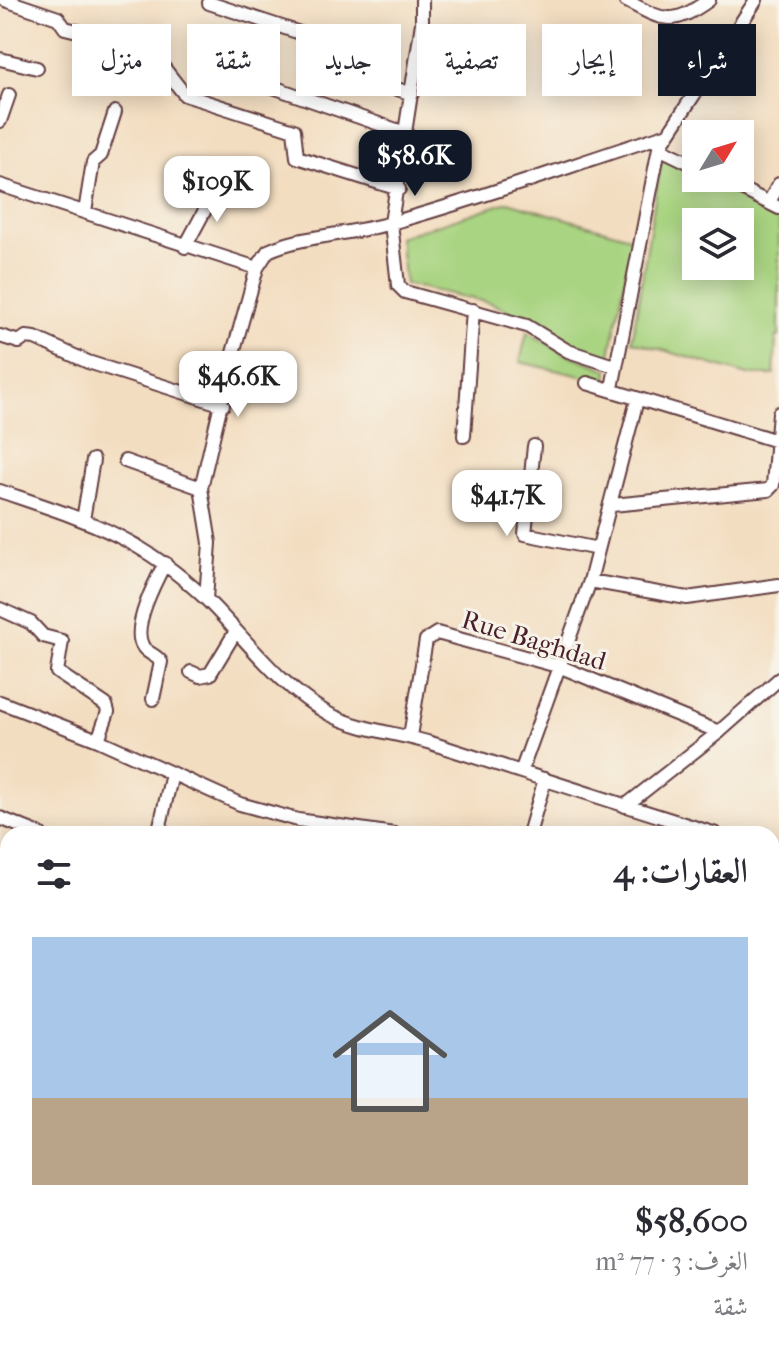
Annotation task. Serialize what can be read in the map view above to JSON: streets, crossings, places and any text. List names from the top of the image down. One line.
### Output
{"streets":{"street":["Rue Baghdad"]},"north":"top right","page":{"chip":["شراء","إيجار","تصفية","جديد","شقة","منزل"],"price":["$58.6K","$109K","$46.6K","$41.7K"],"heading":"العقارات: 4","list":[{"name":"$58,600","note":"الغرف: 3 · 77 m² · شقة"}]}}
